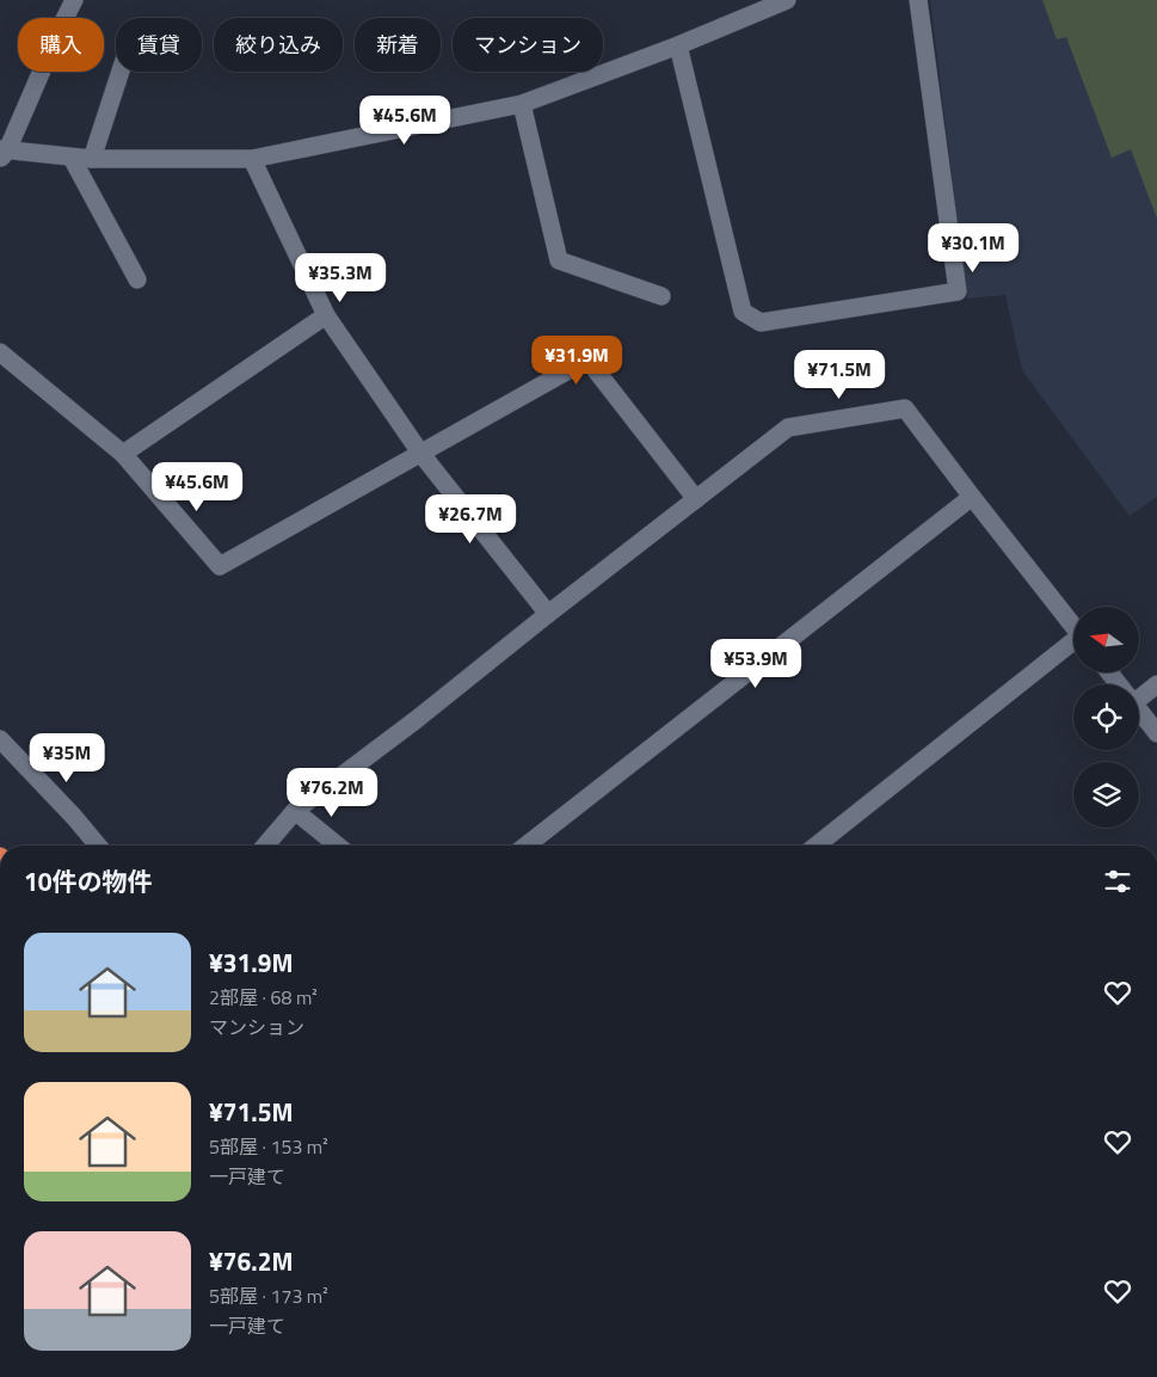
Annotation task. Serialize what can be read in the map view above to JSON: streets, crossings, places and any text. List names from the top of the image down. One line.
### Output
{"north":"left","page":{"chip":["購入","賃貸","絞り込み","新着","マンション"],"price":["¥45.6M","¥30.1M","¥35.3M","¥31.9M","¥71.5M","¥45.6M","¥26.7M","¥53.9M","¥35M","¥76.2M"],"heading":"10件の物件","list":[{"name":"¥31.9M","note":"2部屋 · 68 m² · マンション"},{"name":"¥71.5M","note":"5部屋 · 153 m² · 一戸建て"},{"name":"¥76.2M","note":"5部屋 · 173 m² · 一戸建て"}]}}
